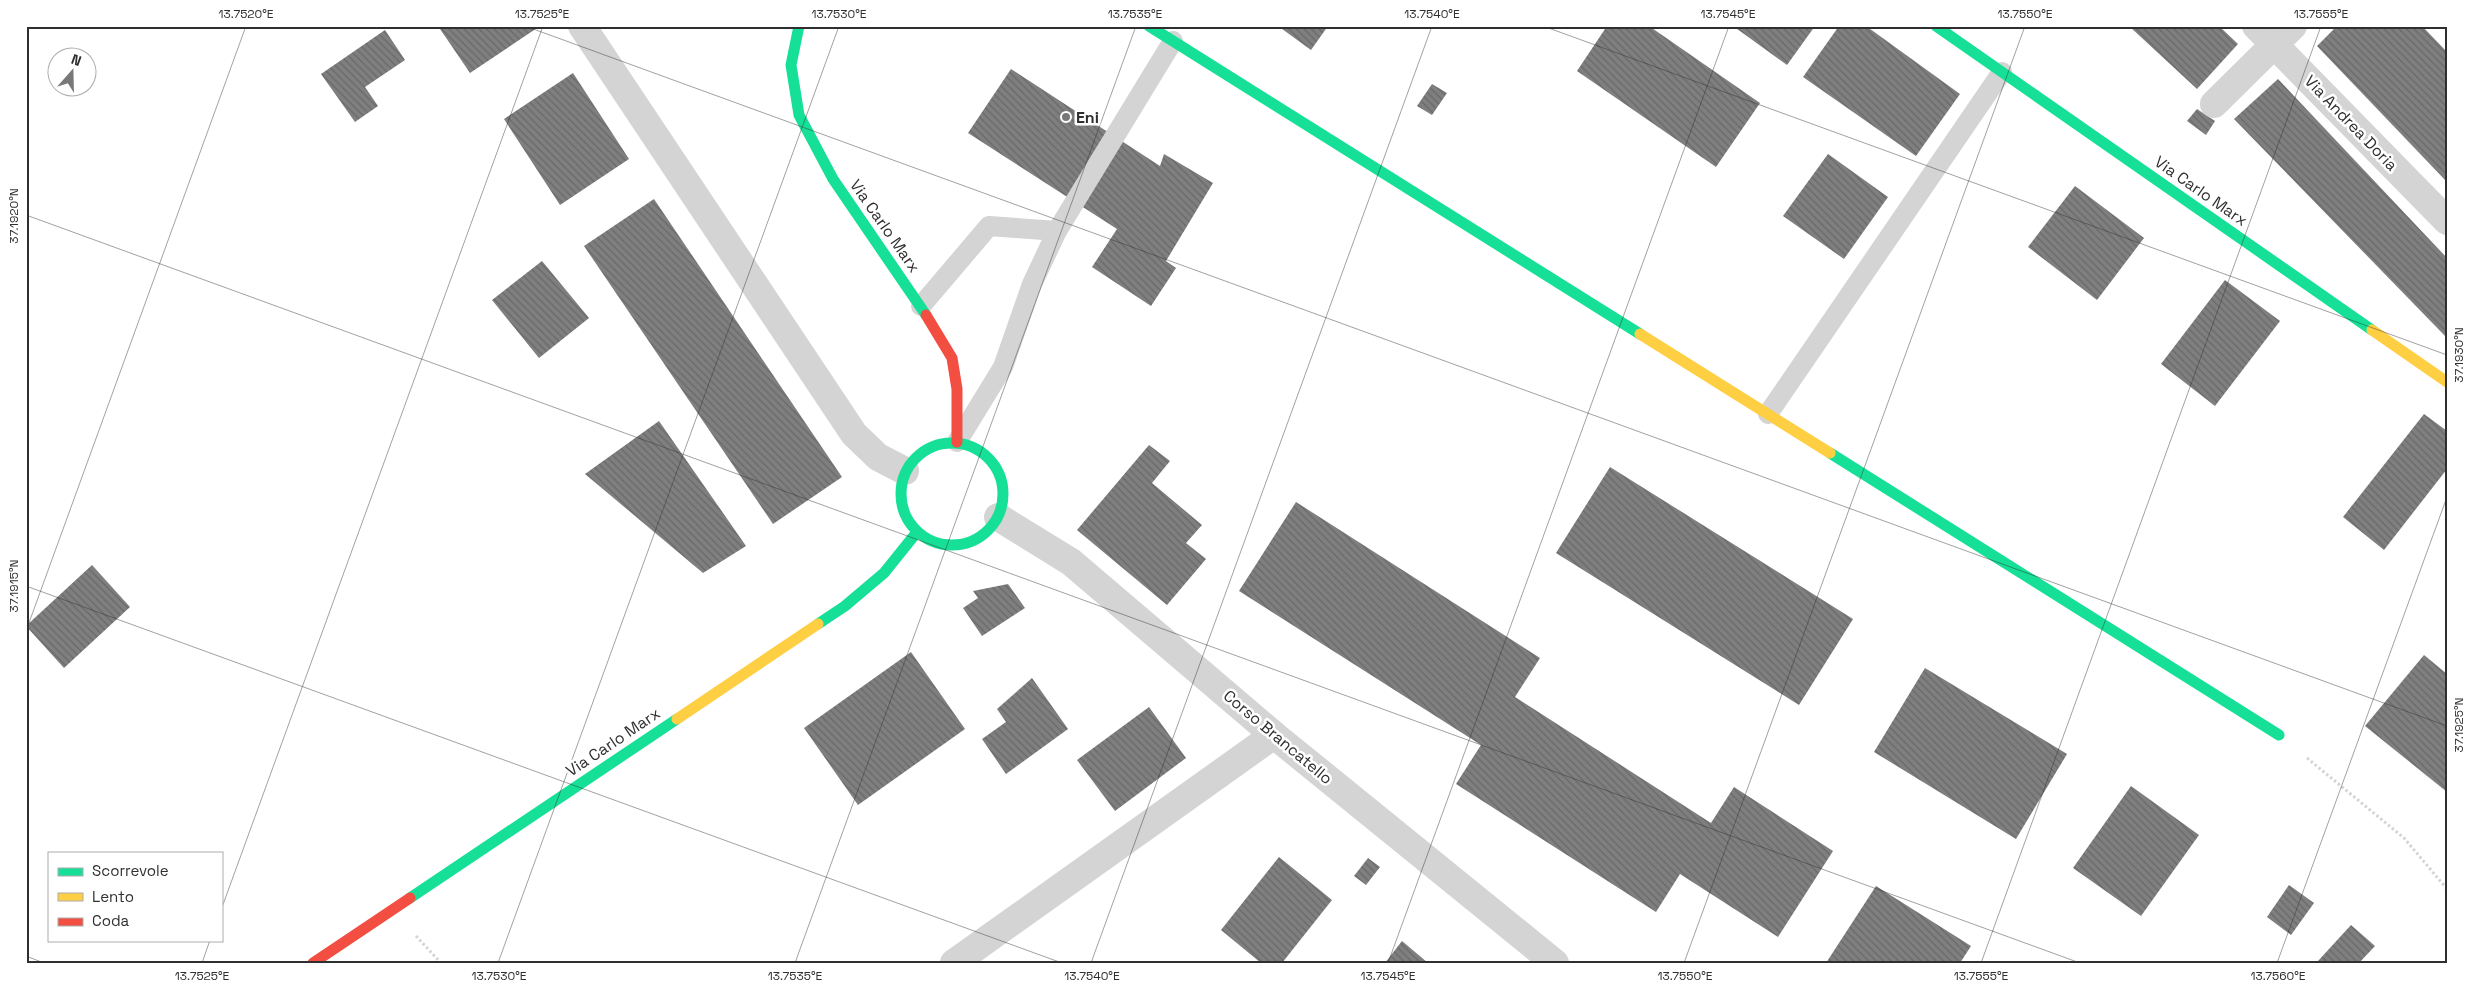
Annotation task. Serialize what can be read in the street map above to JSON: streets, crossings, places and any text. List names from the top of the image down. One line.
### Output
{"streets":{"main road":["Via Carlo Marx"],"street":["Via Andrea Doria","Corso Brancatello"]},"crossings":[["Via Carlo Marx","Corso Brancatello"]],"places":["Eni"],"legend":["Scorrevole","Lento","Coda"],"north":"top","coordinates":["13.7520°E","13.7525°E","13.7530°E","13.7535°E","13.7540°E","13.7545°E","13.7550°E","13.7555°E","37.1920°N","37.1930°N","37.1915°N","37.1925°N","13.7560°E"]}
